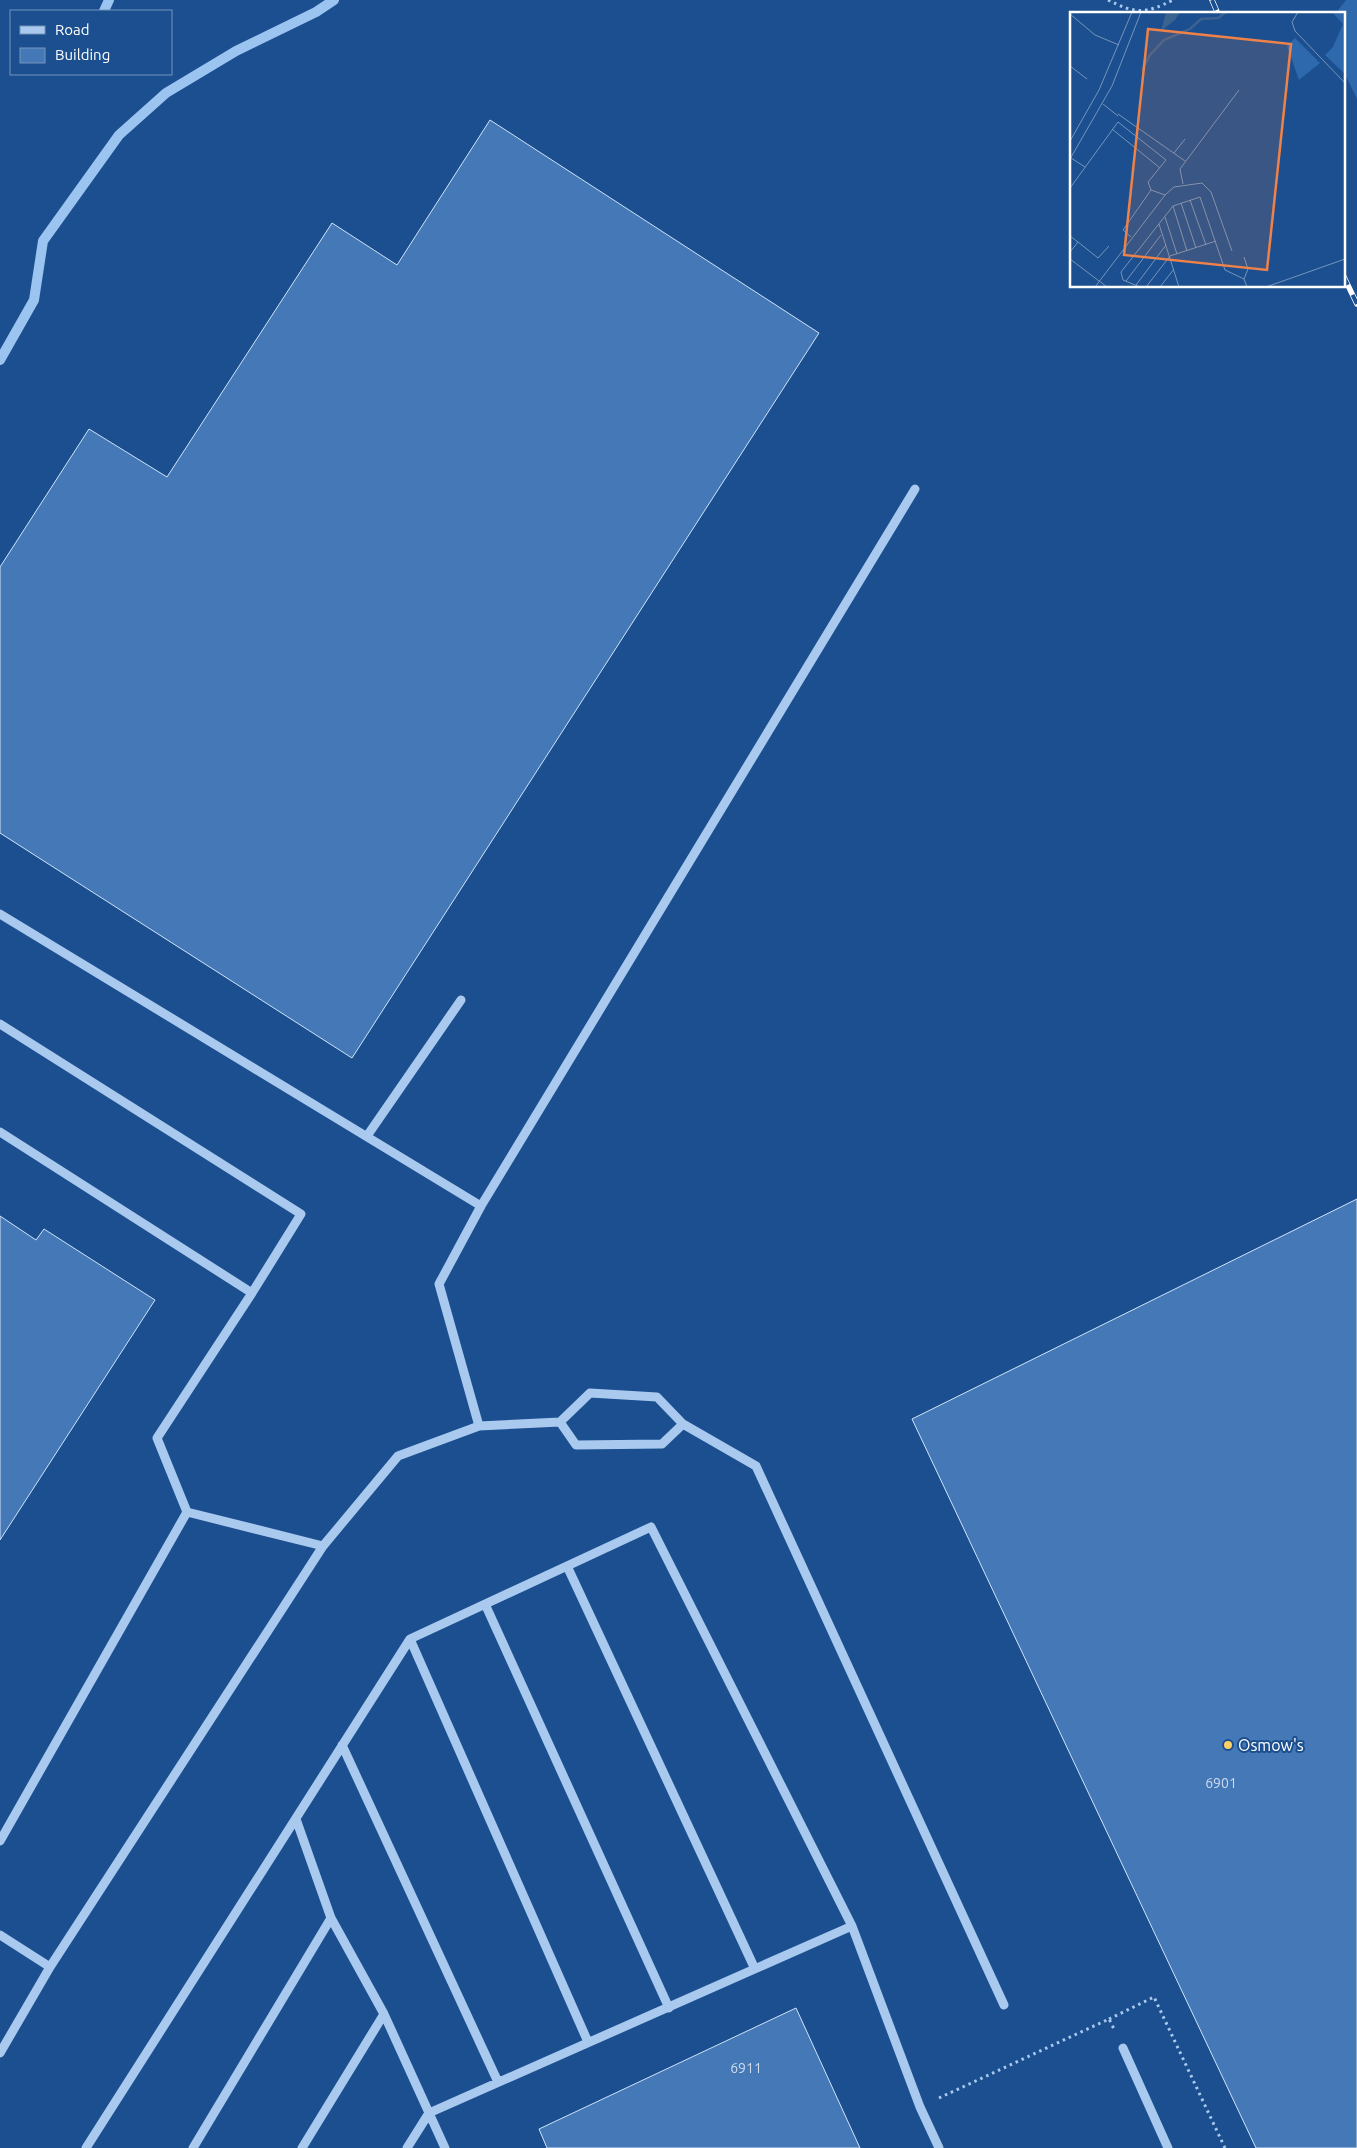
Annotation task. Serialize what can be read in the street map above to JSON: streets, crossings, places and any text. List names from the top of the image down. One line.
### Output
{"places":["Osmow's"],"house_numbers":["6901","6911"],"legend":["Road","Building"]}
